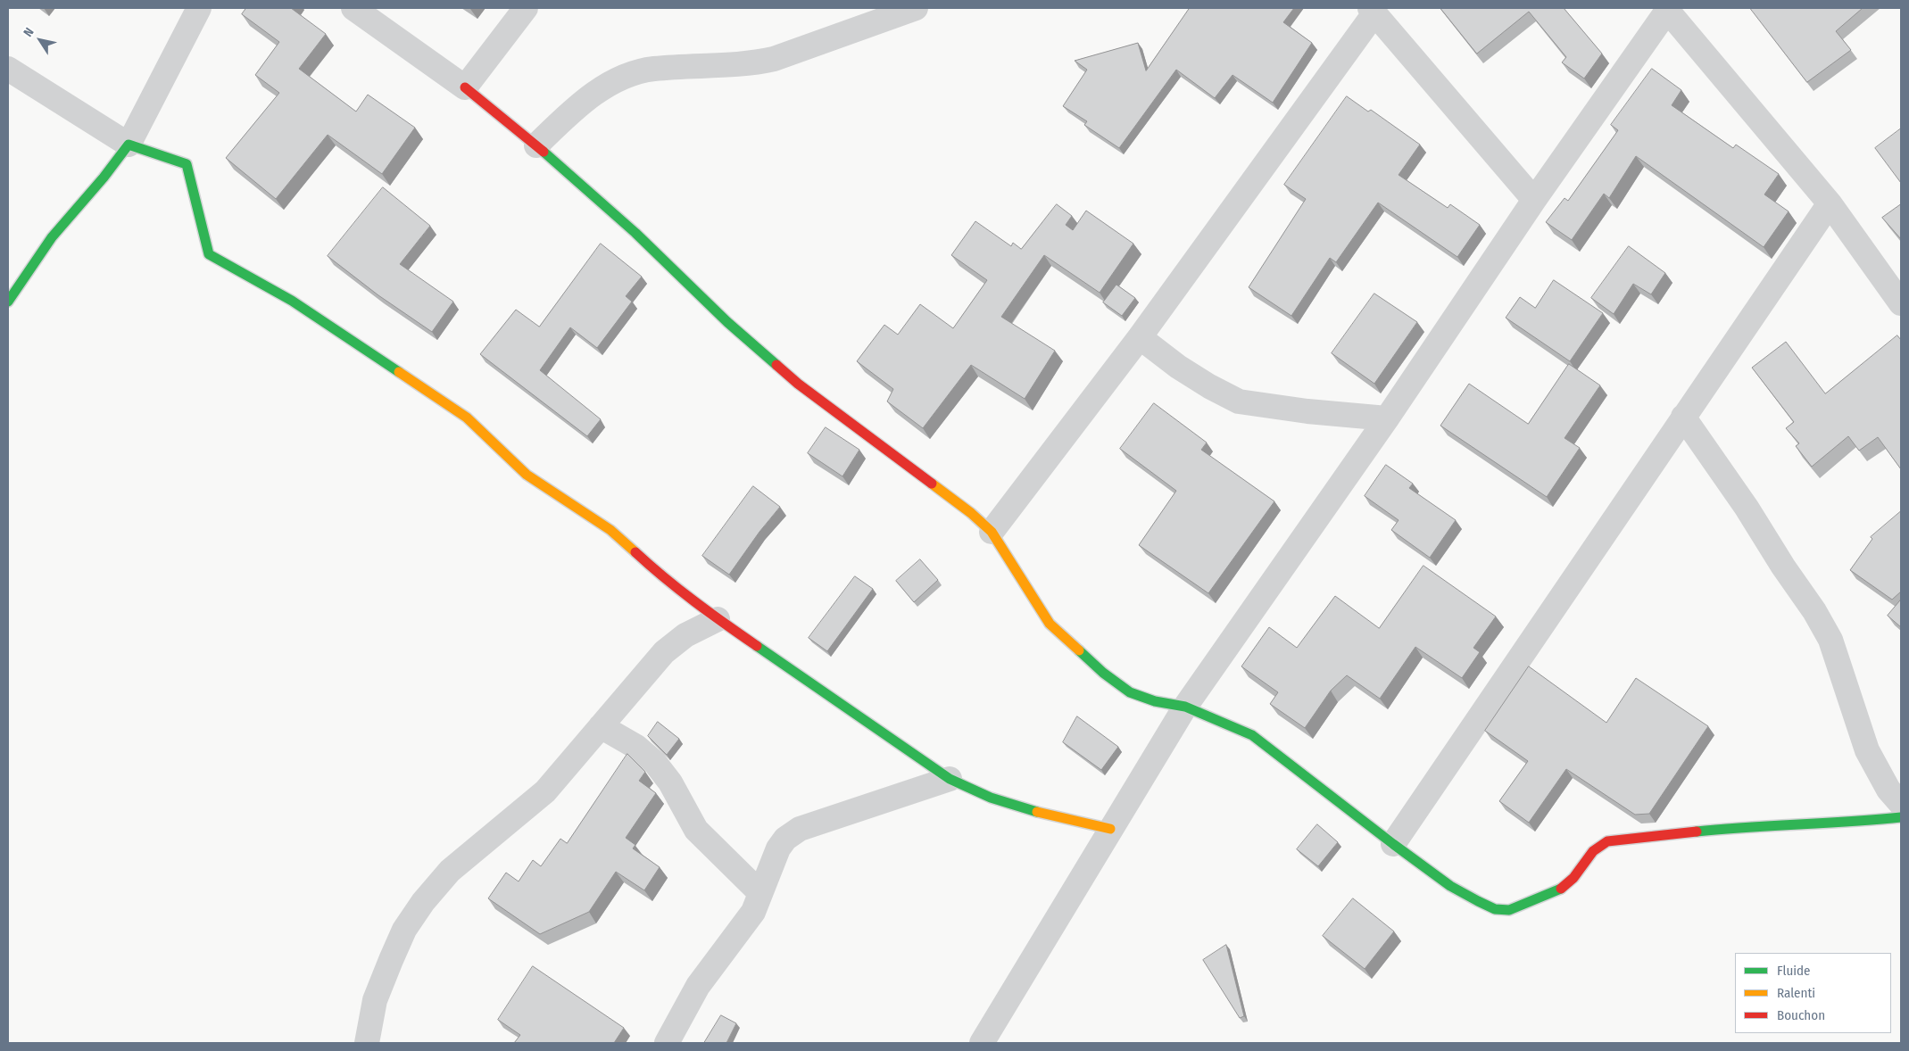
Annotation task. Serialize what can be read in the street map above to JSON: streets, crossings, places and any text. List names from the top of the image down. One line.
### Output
{"legend":["Fluide","Ralenti","Bouchon"],"north":"top left"}
